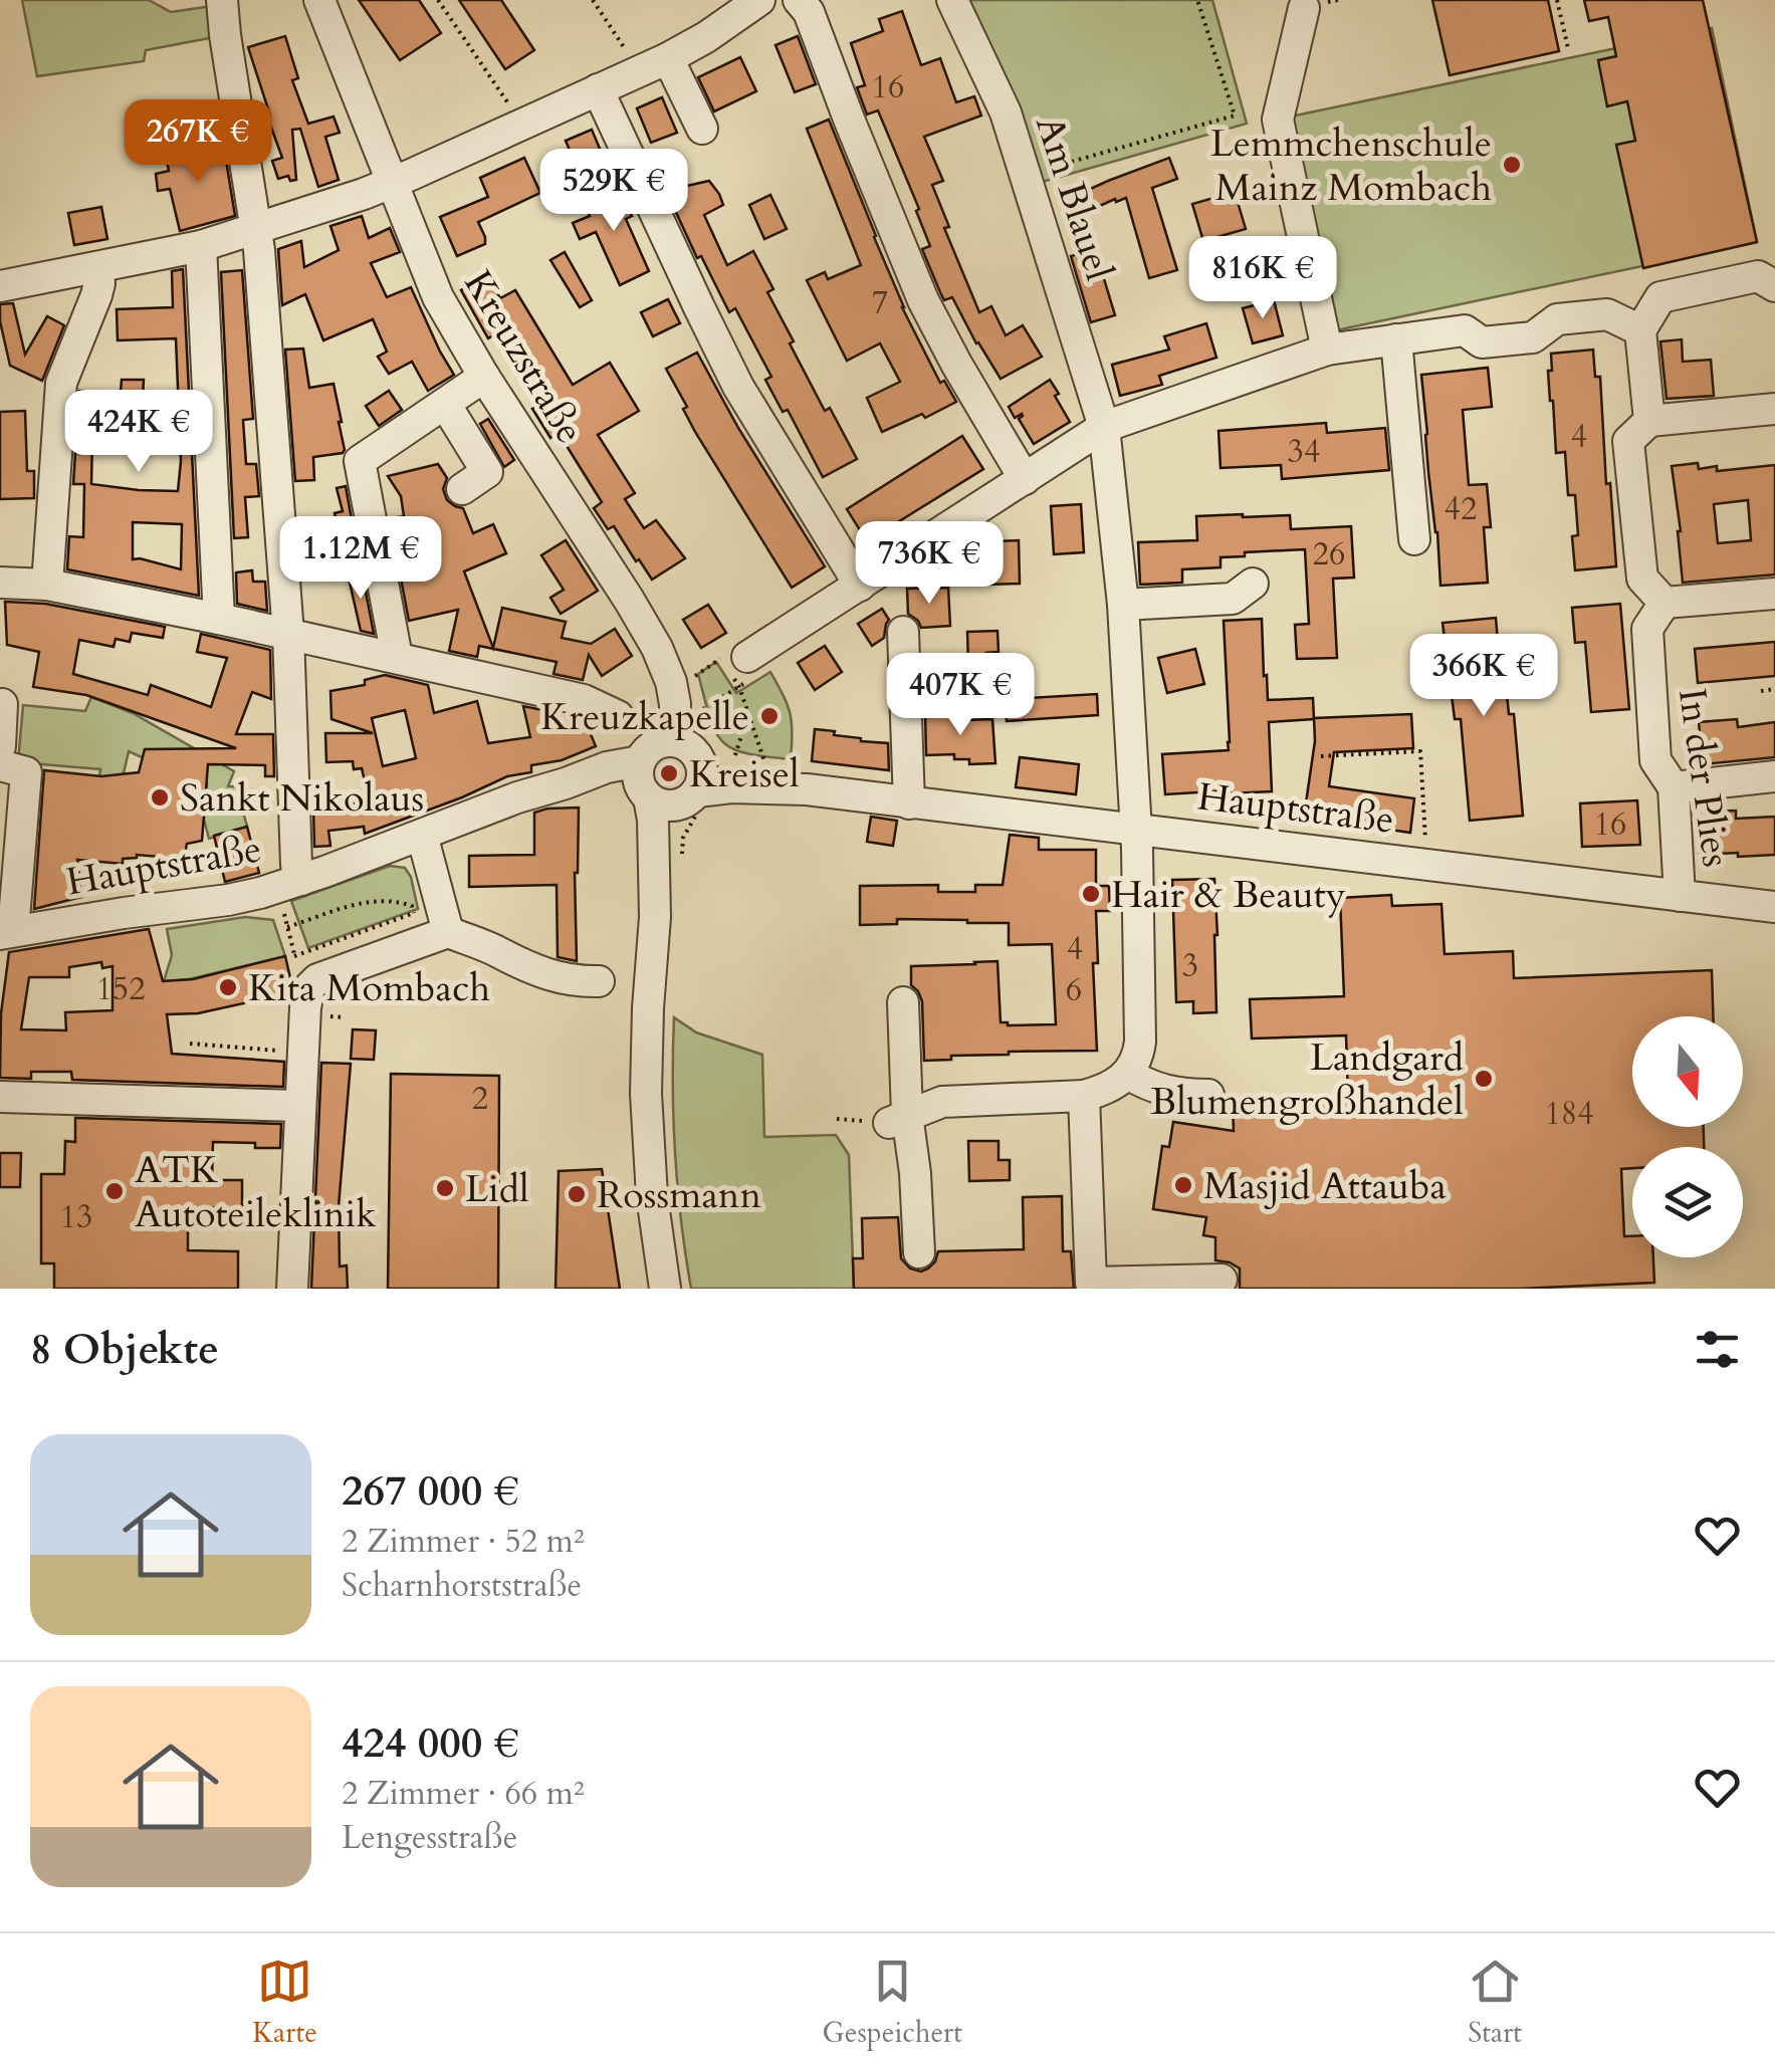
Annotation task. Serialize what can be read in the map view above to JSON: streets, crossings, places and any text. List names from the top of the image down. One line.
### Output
{"streets":{"street":["Am Blauel","Kreuzstraße","In der Plies","Hauptstraße"]},"crossings":[["Am Blauel","Hauptstraße"],["Kreuzstraße","Hauptstraße"],["In der Plies","Hauptstraße"]],"places":["Lemmchenschule Mainz Mombach","Kreuzkapelle","Kreisel","Sankt Nikolaus","Hair & Beauty","Kita Mombach","Landgard Blumengroßhandel","Masjid Attauba","Lidl","ATK Autoteileklinik","Rossmann"],"house_numbers":["16","7","4","34","42","26","16","4","3","152","6","2","184","13"],"north":"bottom","page":{"price":["267K €","529K €","816K €","424K €","1.12M €","736K €","366K €","407K €"],"heading":"8 Objekte","list":[{"name":"267 000 €","note":"2 Zimmer · 52 m² · Scharnhorststraße"},{"name":"424 000 €","note":"2 Zimmer · 66 m² · Lengesstraße"}],"tabs":["Karte","Gespeichert","Start"]}}
